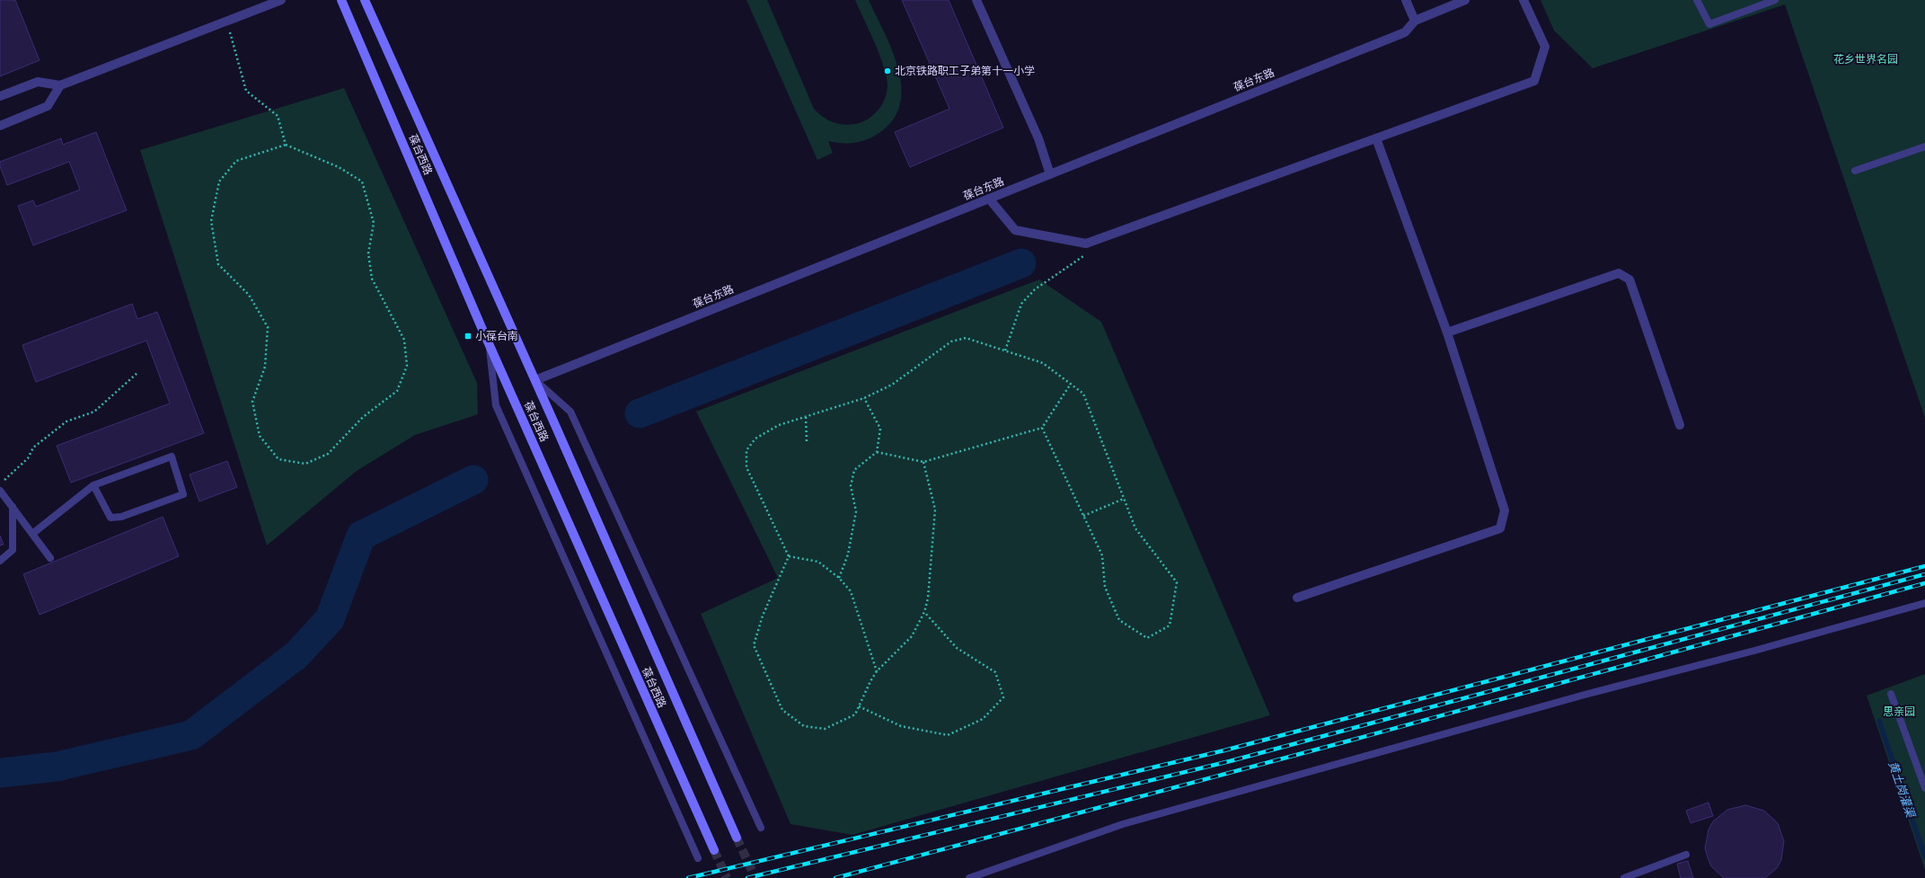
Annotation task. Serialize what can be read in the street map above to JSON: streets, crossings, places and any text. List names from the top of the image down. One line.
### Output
{"streets":{"street":["葆台东路","葆台西路"]},"crossings":[["葆台东路","葆台西路"]],"water":["黄土岗灌渠"],"parks":["花乡世界名园","思亲园"],"places":{"other":["北京铁路职工子弟第十一小学"],"transit":["小葆台南"]}}
